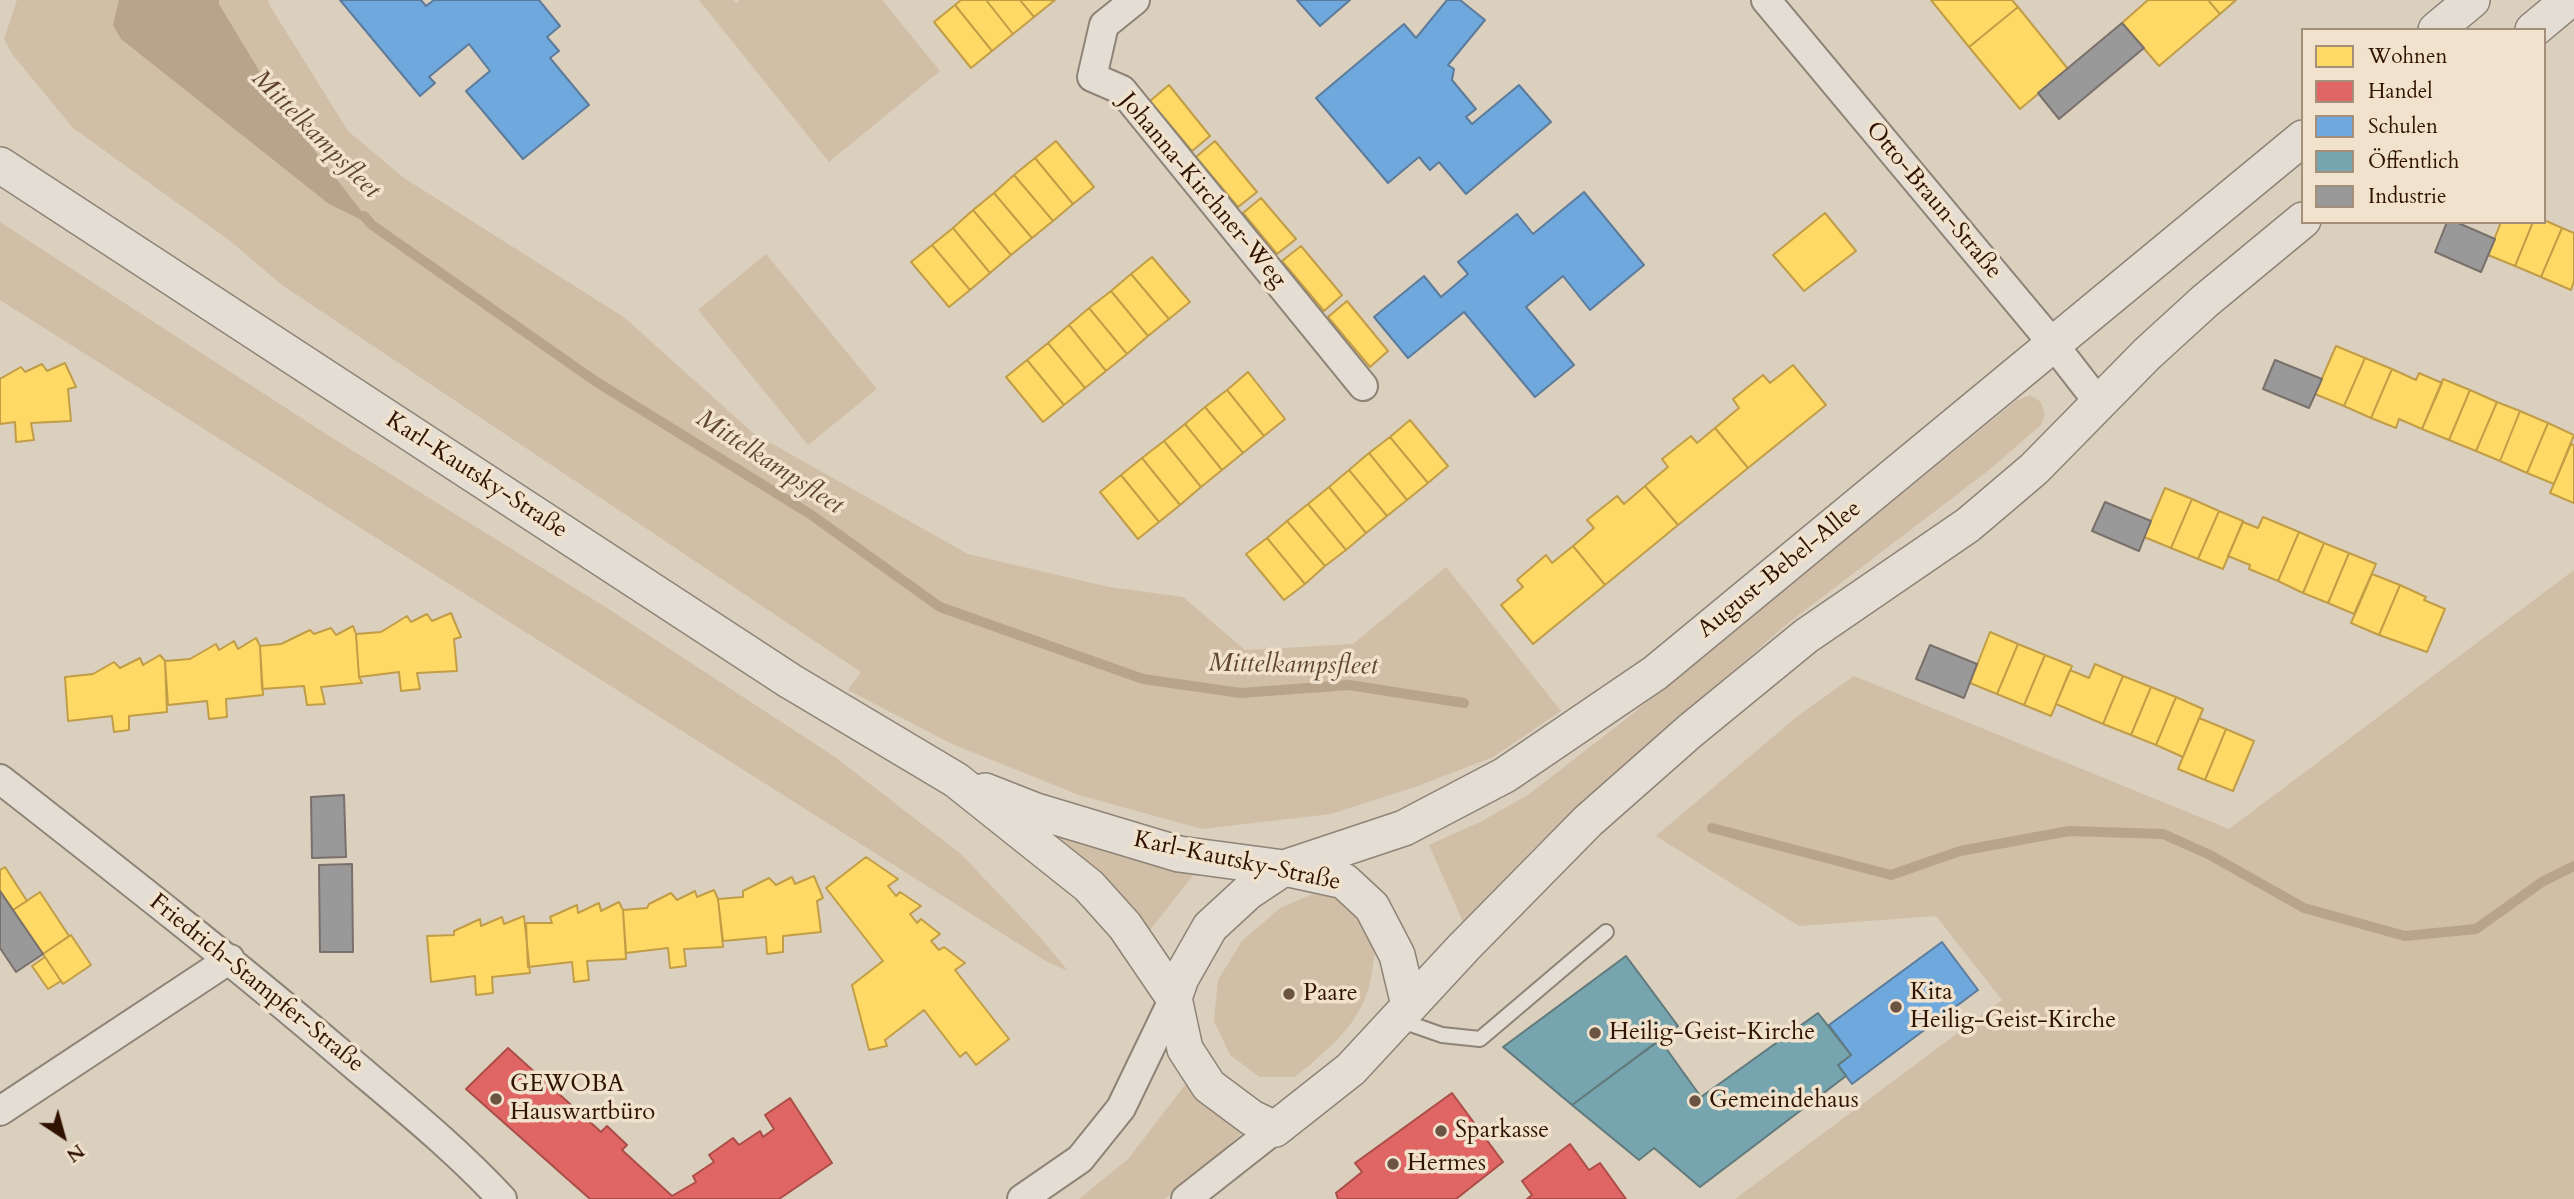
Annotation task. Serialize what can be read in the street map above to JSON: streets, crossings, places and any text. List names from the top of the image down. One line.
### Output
{"streets":{"street":["Johanna-Kirchner-Weg","Otto-Braun-Straße","Karl-Kautsky-Straße","August-Bebel-Allee","Friedrich-Stampfer-Straße"]},"crossings":[["Otto-Braun-Straße","August-Bebel-Allee"],["Karl-Kautsky-Straße","August-Bebel-Allee"]],"water":["Mittelkampsfleet"],"places":["Paare","Kita Heilig-Geist-Kirche","Heilig-Geist-Kirche","GEWOBA Hauswartbüro","Gemeindehaus","Sparkasse","Hermes"],"legend":["Wohnen","Handel","Schulen","Öffentlich","Industrie"],"north":"bottom right"}
